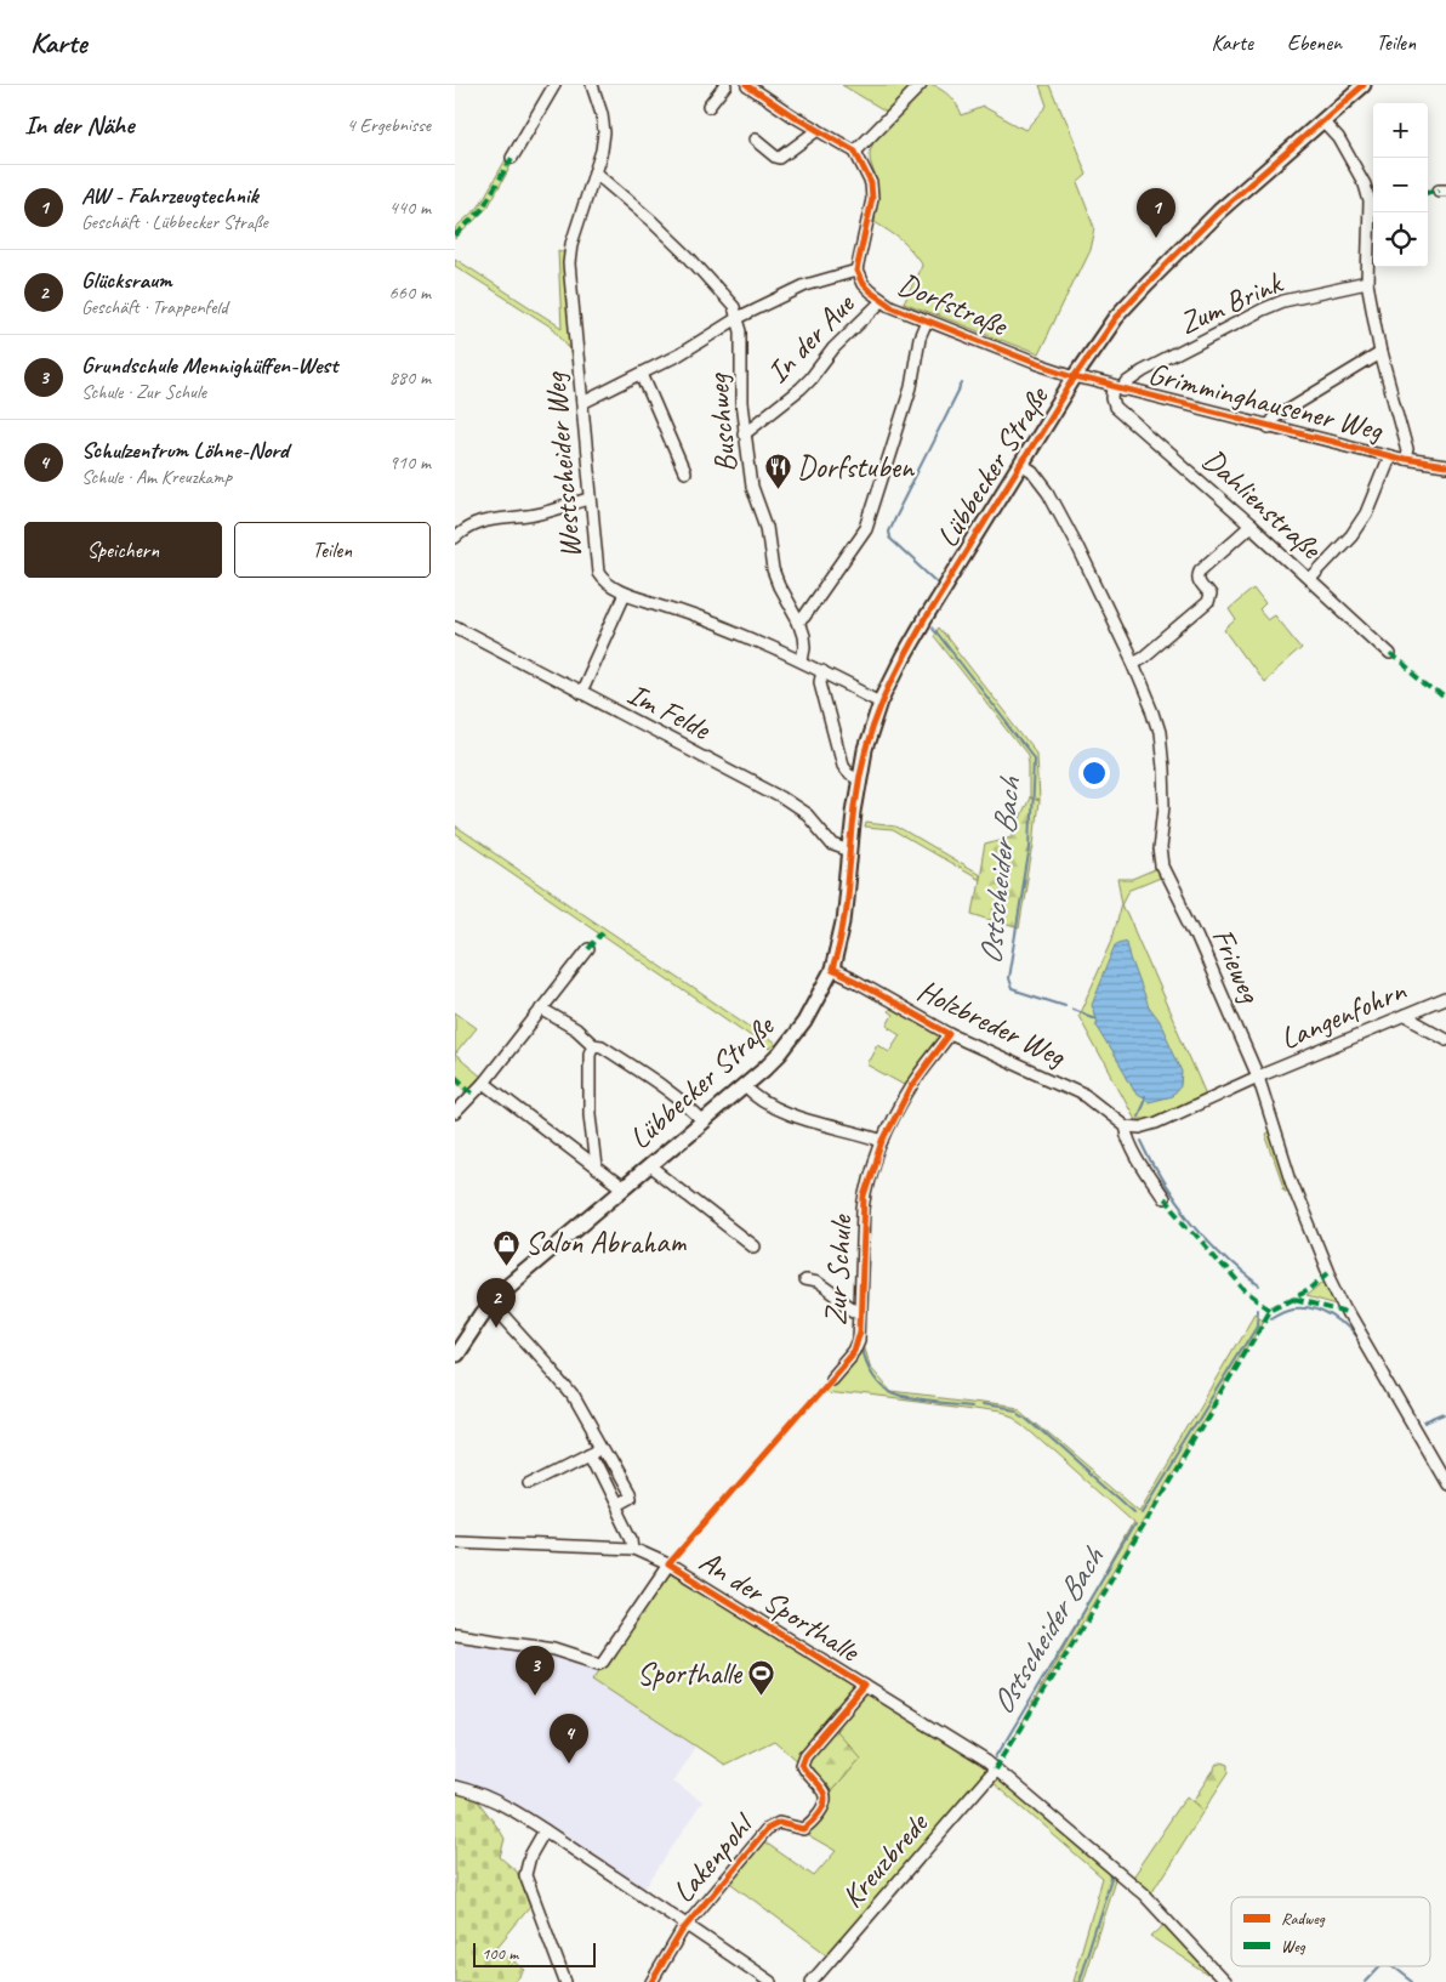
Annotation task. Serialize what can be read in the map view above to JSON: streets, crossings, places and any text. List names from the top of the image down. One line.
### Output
{"streets":{"main road":["Lübbecker Straße"],"street":["Zum Brink","Dorfstraße","In der Aue","Grimminghausener Weg","Buschweg","Westscheider Weg","Dahlienstraße","Im Felde","Frieweg","Langenfohrn","Holzbreder Weg","Zur Schule","An der Sporthalle","Lakenpohl","Kreuzbrede"]},"crossings":[["Zum Brink","Grimminghausener Weg"],["Zum Brink","Dahlienstraße"],["Dorfstraße","In der Aue"],["Dorfstraße","Grimminghausener Weg"],["Dorfstraße","Lübbecker Straße"],["In der Aue","Buschweg"],["Grimminghausener Weg","Lübbecker Straße"],["Grimminghausener Weg","Dahlienstraße"],["Buschweg","Westscheider Weg"],["Westscheider Weg","Lübbecker Straße"],["Lübbecker Straße","Im Felde"],["Lübbecker Straße","Frieweg"],["Lübbecker Straße","Holzbreder Weg"],["Frieweg","Langenfohrn"],["Holzbreder Weg","Zur Schule"],["An der Sporthalle","Lakenpohl"],["An der Sporthalle","Kreuzbrede"]],"water":["Ostscheider Bach"],"places":{"restaurant":["Dorfstuben"],"shop":["Salon Abraham"],"sports":["Sporthalle"]},"legend":["Radweg","Weg"],"scale_bar":"100 m","page":{"header":"Karte","nav":["Karte","Ebenen","Teilen"],"heading":["In der Nähe","4 Ergebnisse"],"map_buttons":["+","−"],"list":[{"mark":"1","name":"AW - Fahrzeugtechnik","note":"Geschäft · Lübbecker Straße","value":"440 m"},{"mark":"2","name":"Glücksraum","note":"Geschäft · Trappenfeld","value":"660 m"},{"mark":"3","name":"Grundschule Mennighüffen-West","note":"Schule · Zur Schule","value":"880 m"},{"mark":"4","name":"Schulzentrum Löhne-Nord","note":"Schule · Am Kreuzkamp","value":"910 m"}],"pins":["1","2","3","4"],"buttons":["Speichern","Teilen"],"scale":"100 m"}}
